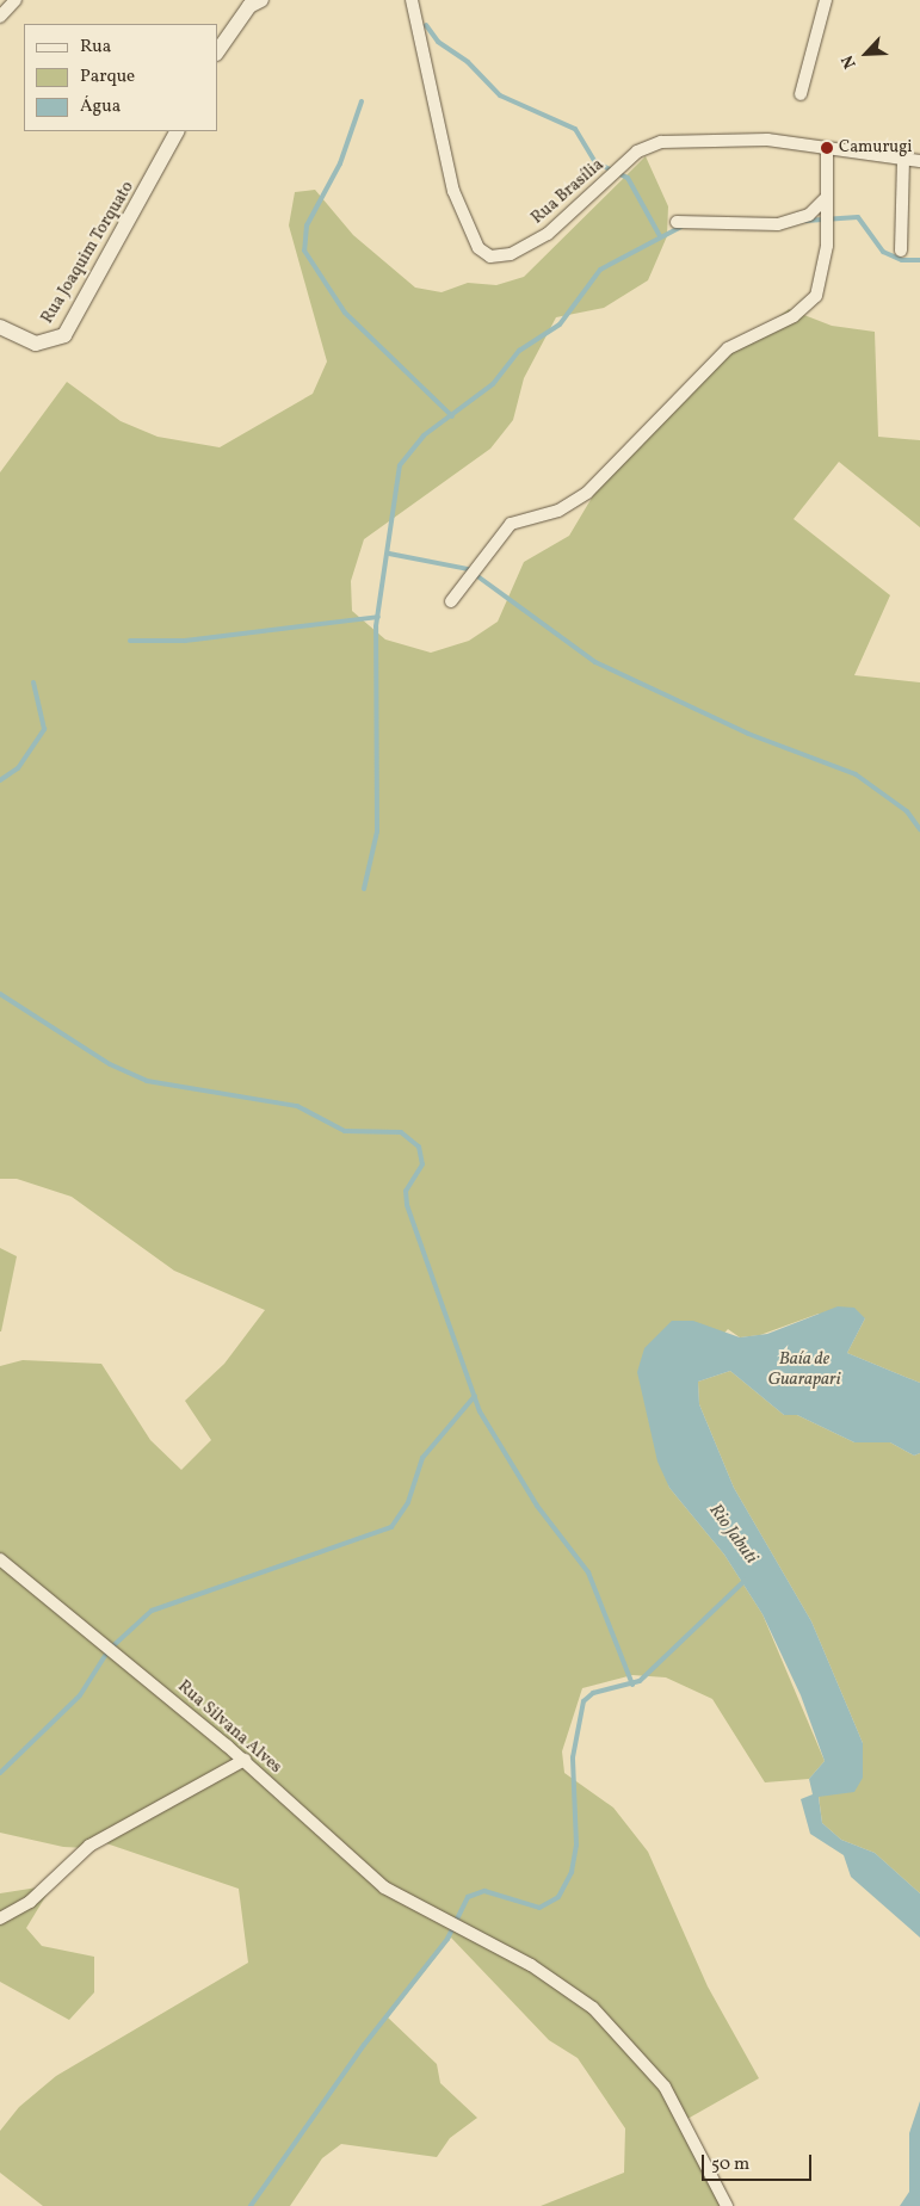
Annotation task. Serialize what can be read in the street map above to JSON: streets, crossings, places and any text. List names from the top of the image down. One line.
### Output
{"streets":{"street":["Rua Brasília","Rua Joaquim Torquato","Rua Silvana Alves"]},"water":["Baía de Guarapari","Rio Jabuti"],"places":["Camurugi"],"legend":["Rua","Parque","Água"],"scale_bar":"50 m","north":"bottom left"}
